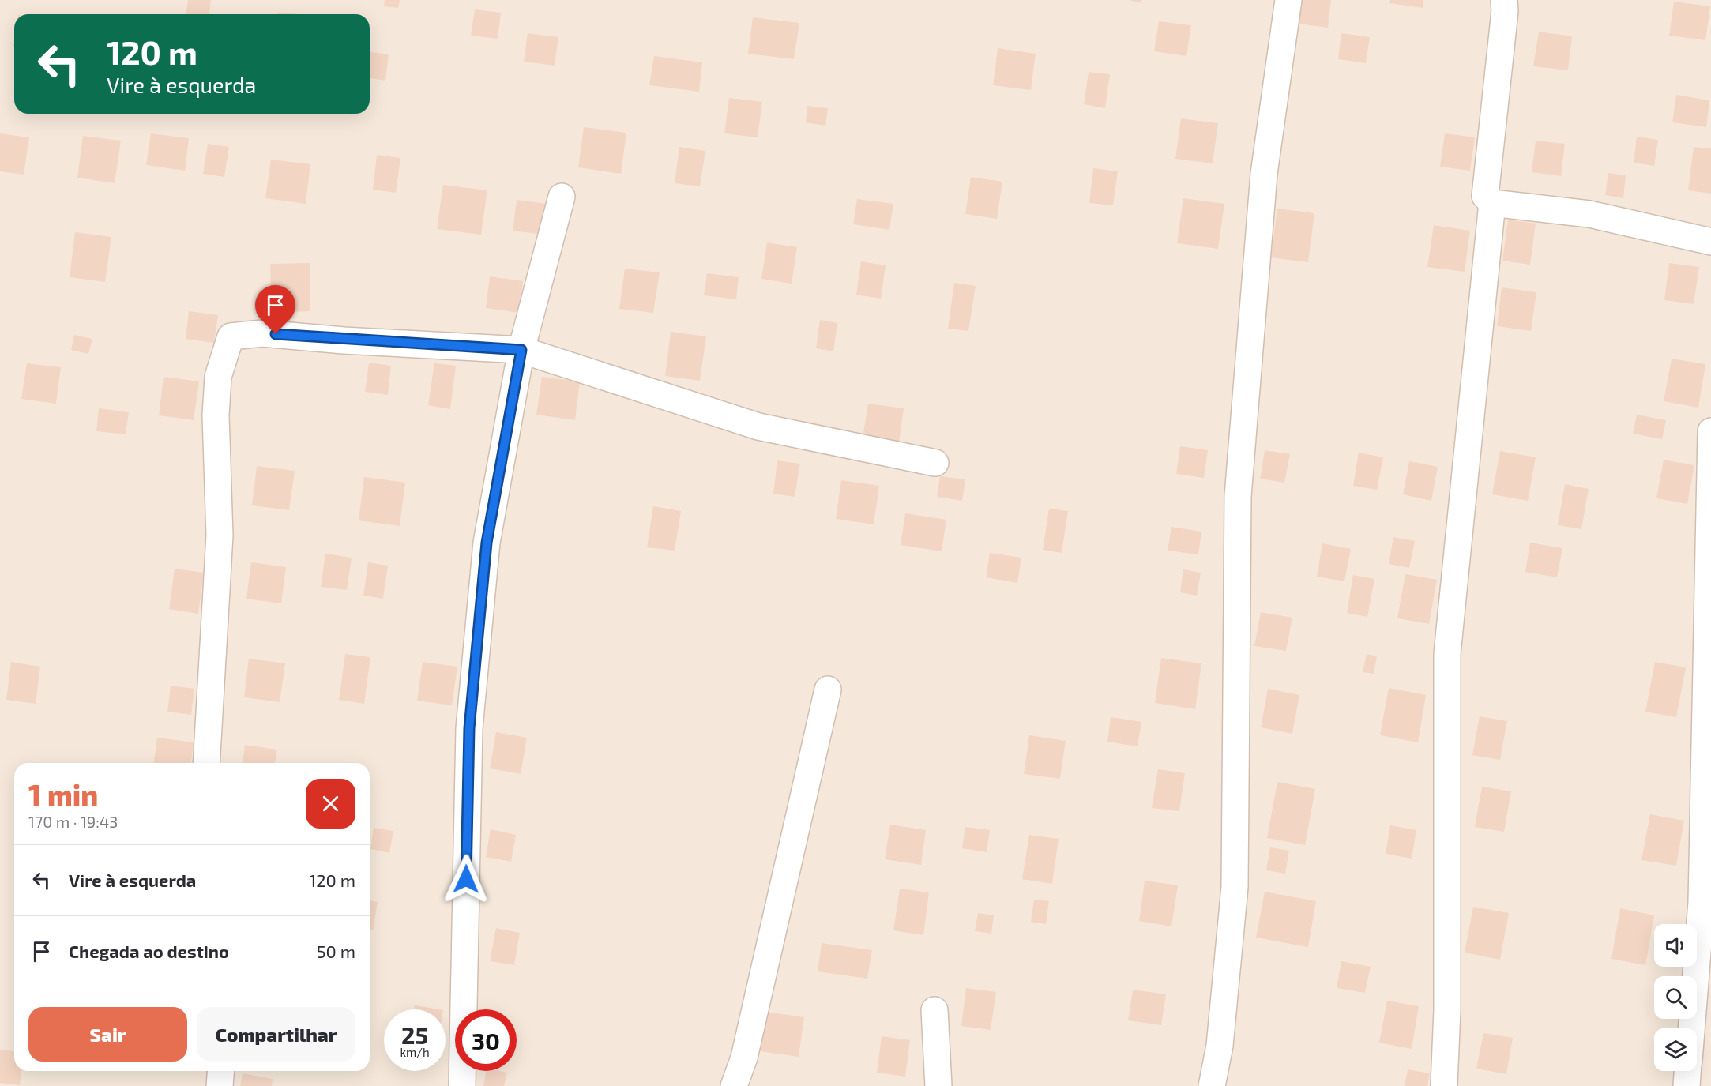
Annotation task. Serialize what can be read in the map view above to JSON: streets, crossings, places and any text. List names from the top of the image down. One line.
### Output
{"page":{"turn":["120 m","Vire à esquerda"],"heading":["1 min","170 m · 19:43"],"list":[{"name":"Vire à esquerda","value":"120 m"},{"name":"Chegada ao destino","value":"50 m"}],"buttons":["Sair","Compartilhar"],"speed":"25 km/h","limit":"30"}}
